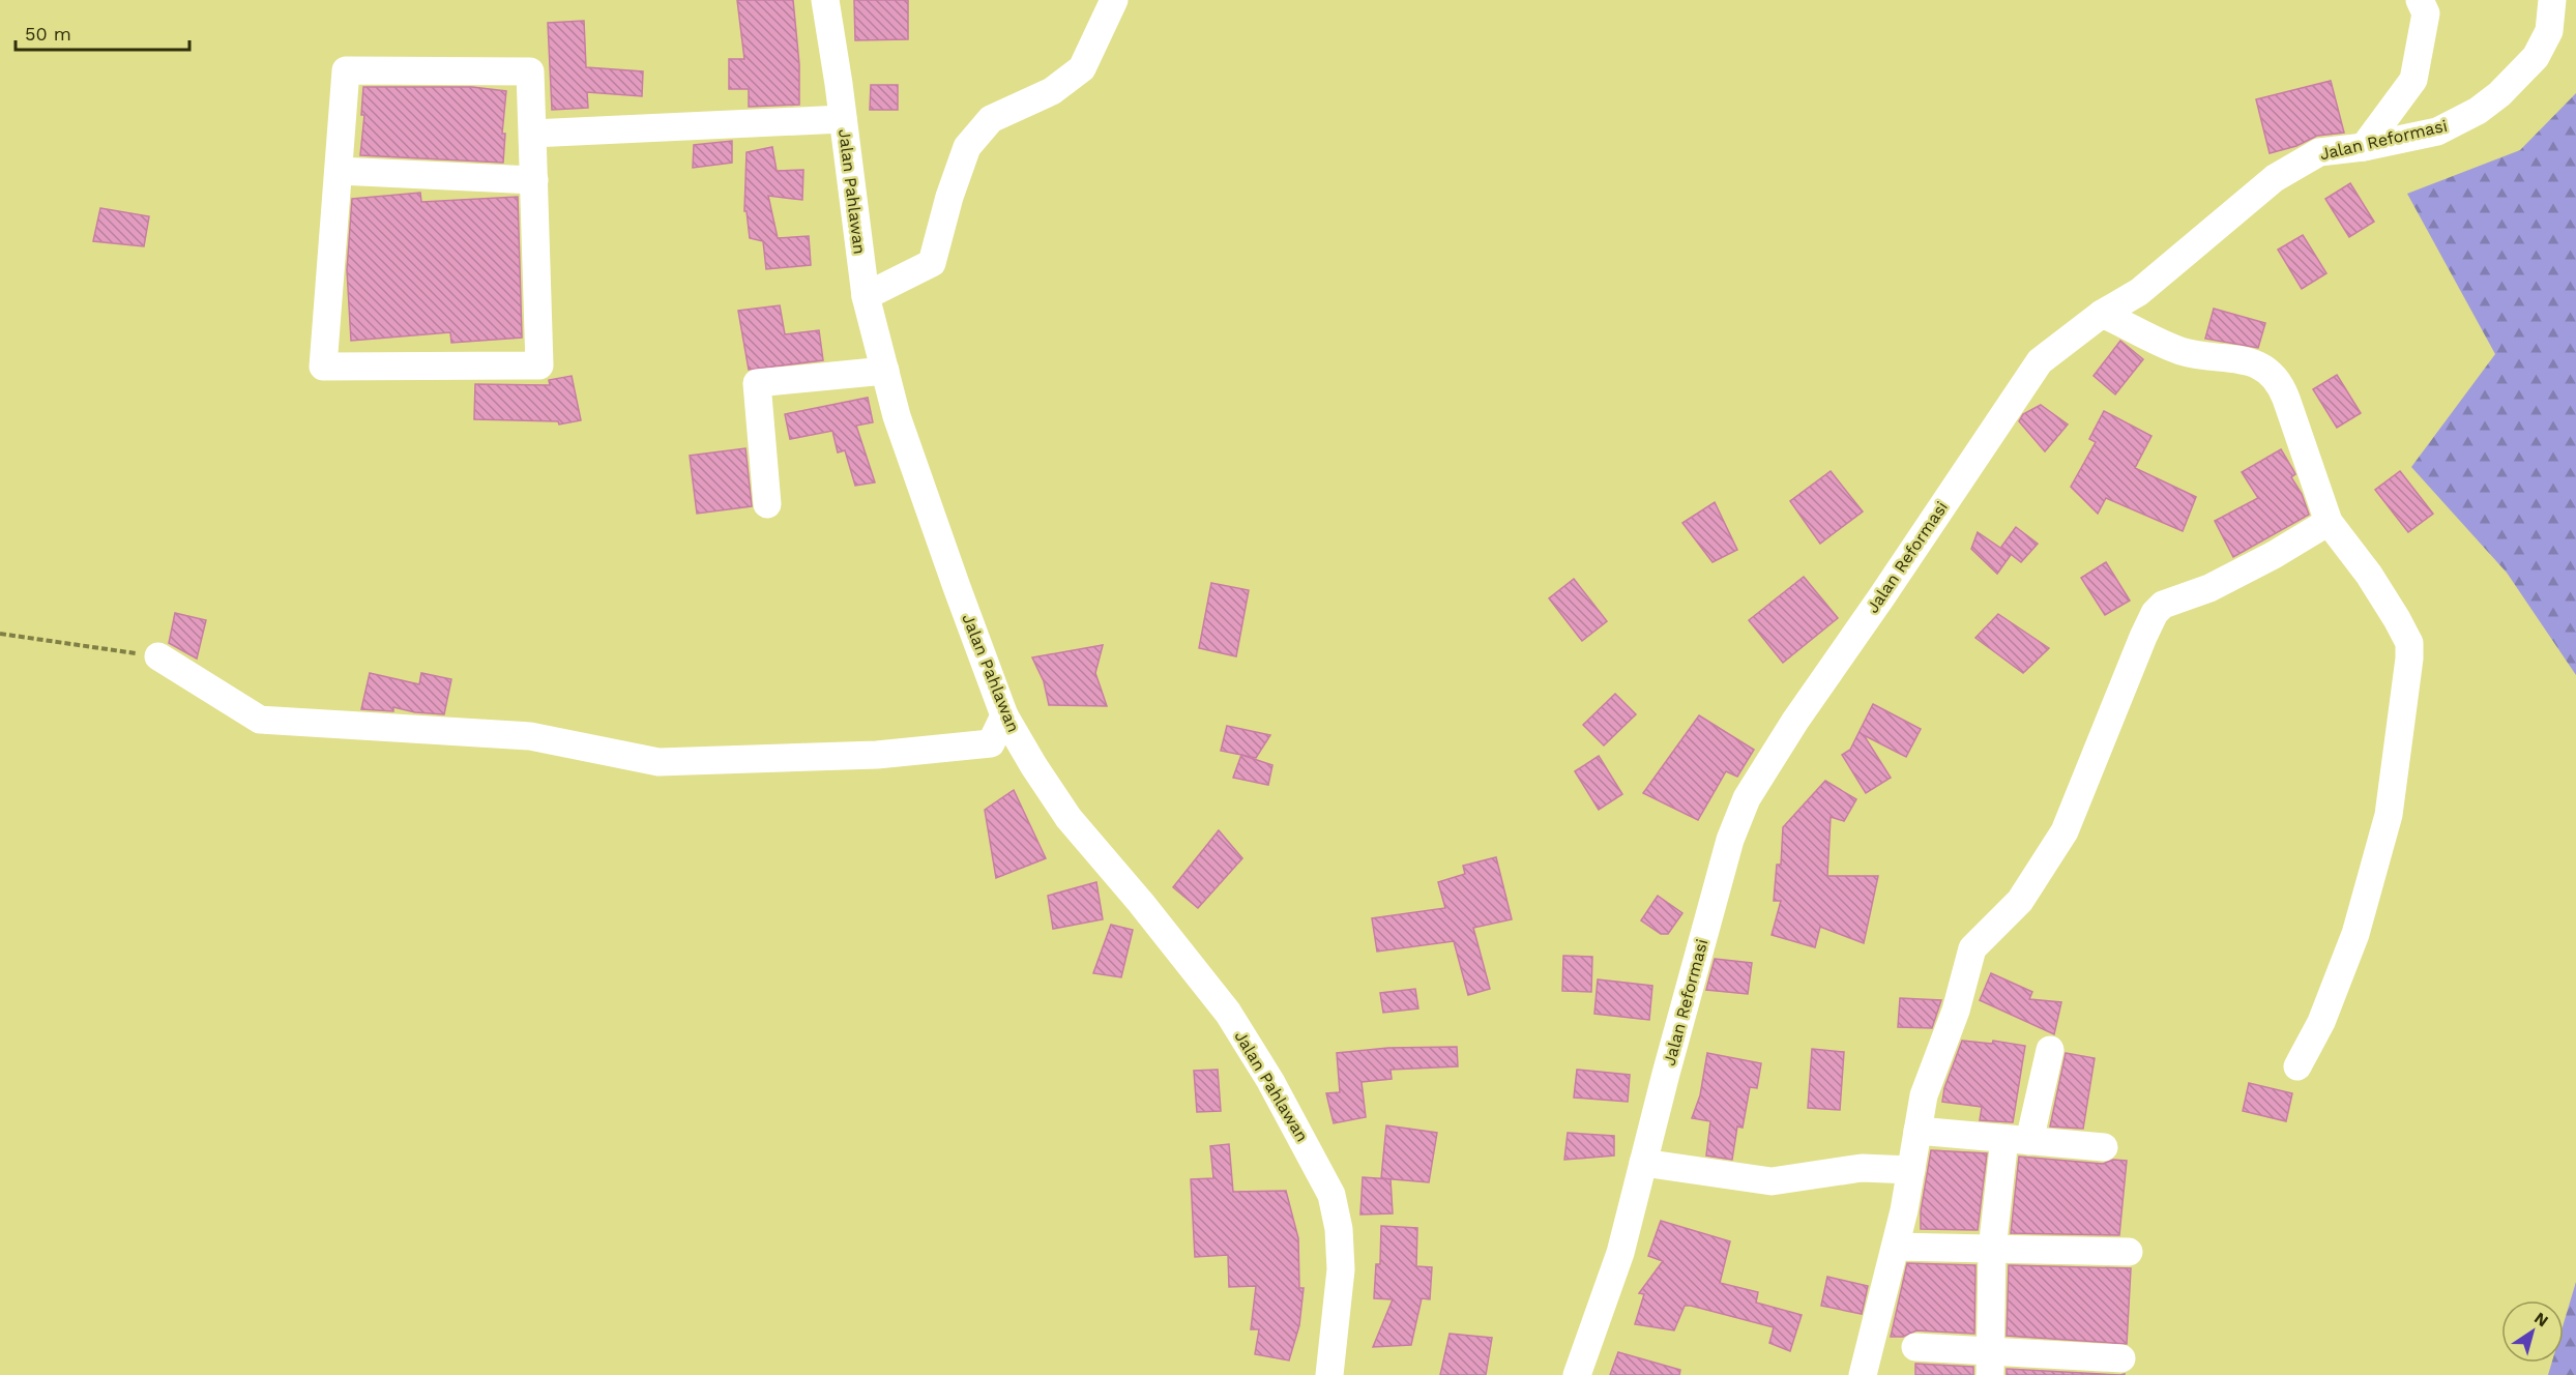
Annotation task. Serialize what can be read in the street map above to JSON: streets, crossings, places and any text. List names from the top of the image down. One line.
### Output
{"streets":{"street":["Jalan Reformasi","Jalan Pahlawan"]},"scale_bar":"50 m","north":"top right"}
